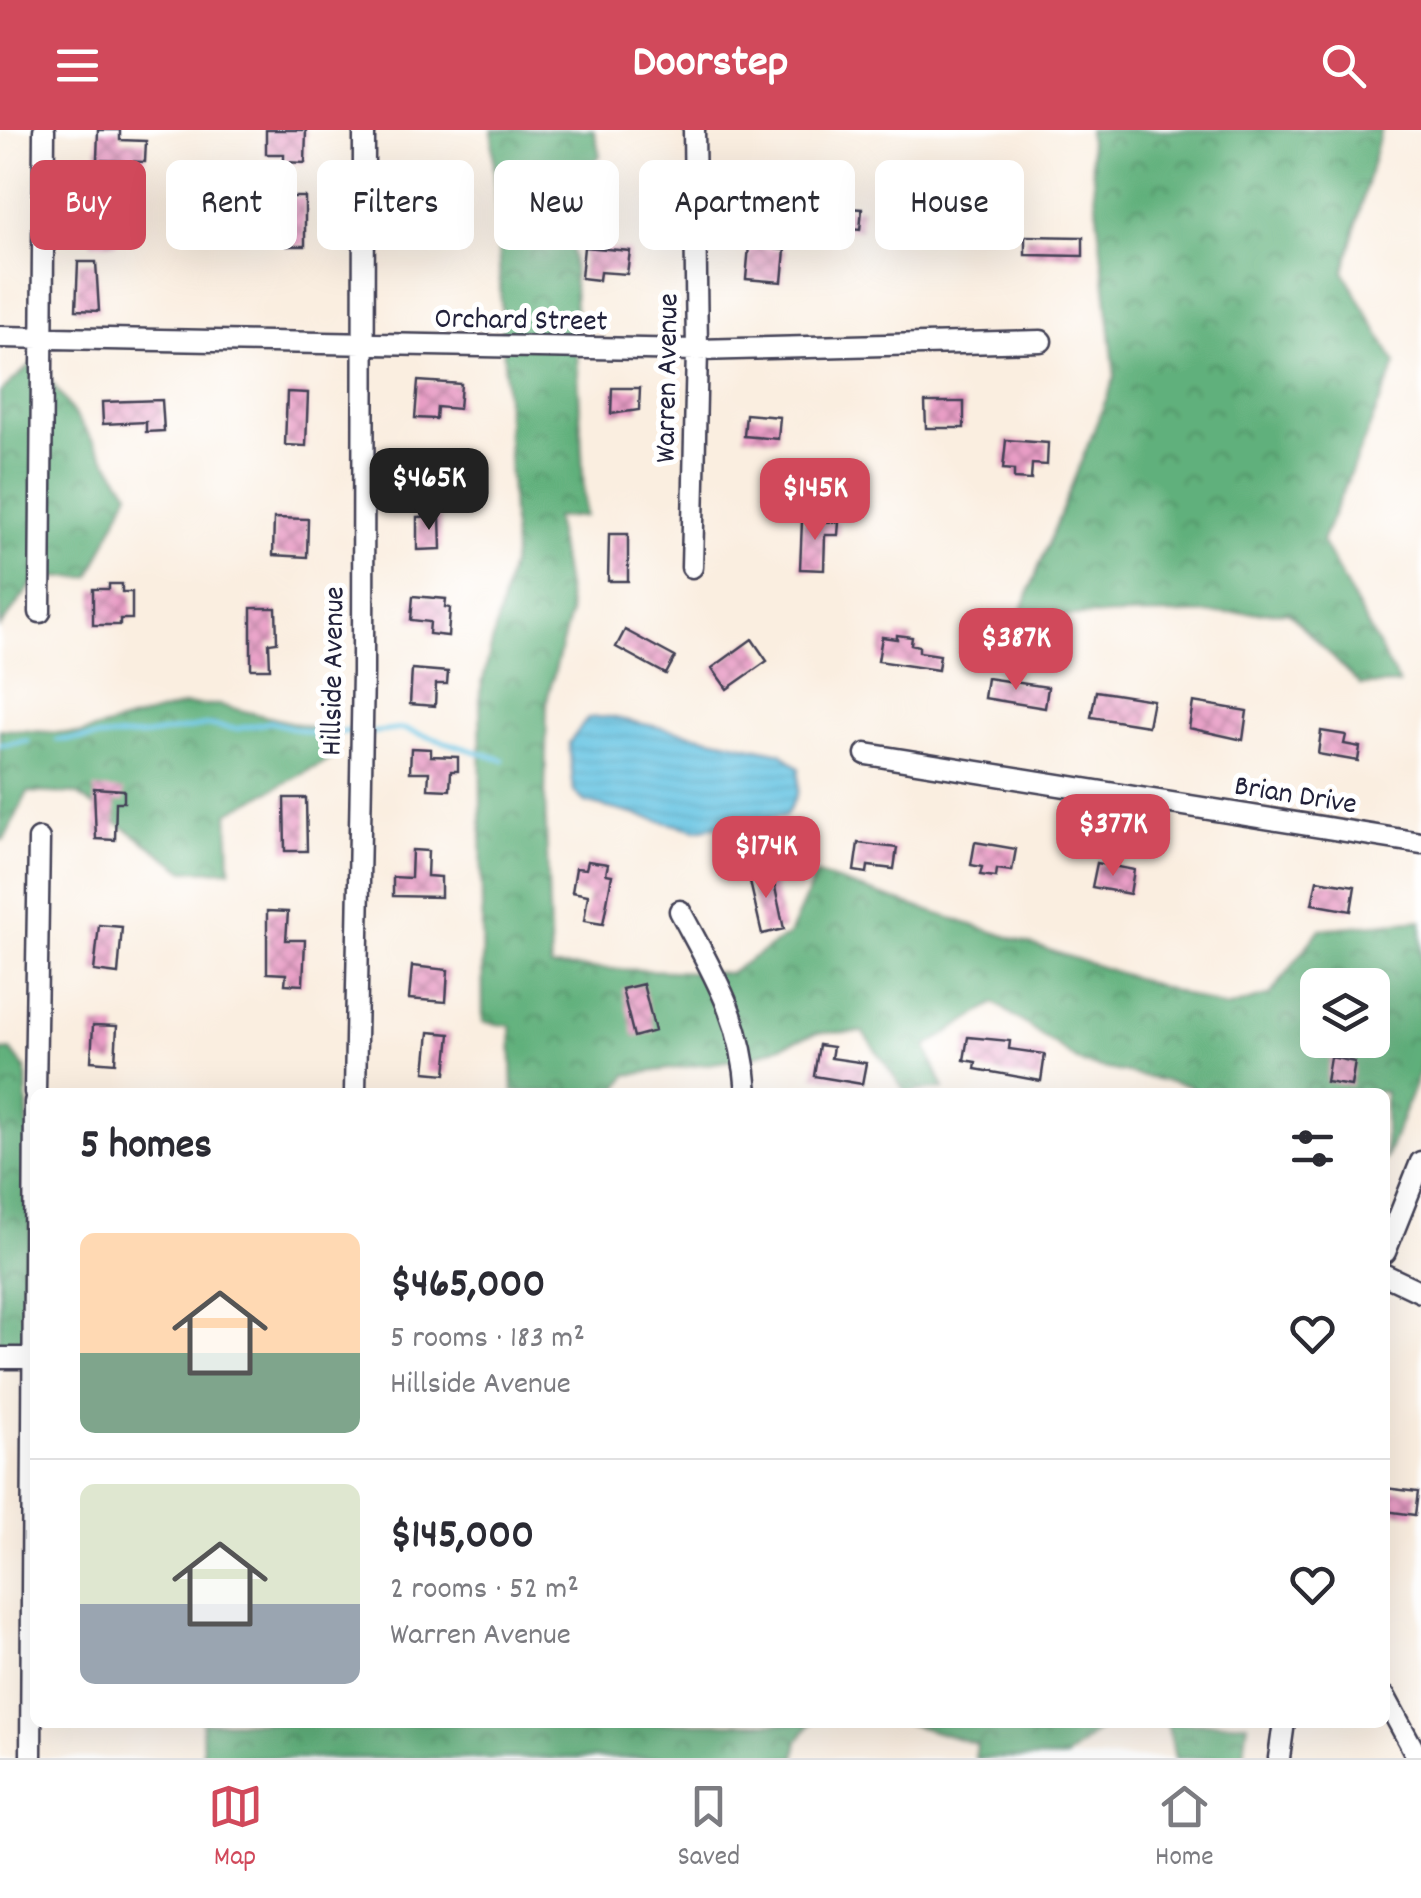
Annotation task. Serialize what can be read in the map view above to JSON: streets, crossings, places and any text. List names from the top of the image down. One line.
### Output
{"streets":{"street":["Orchard Street","Warren Avenue","Hillside Avenue","Brian Drive"]},"crossings":[["Orchard Street","Warren Avenue"],["Orchard Street","Hillside Avenue"]],"page":{"header":"Doorstep","chip":["Buy","Rent","Filters","New","Apartment","House"],"price":["$465K","$145K","$387K","$377K","$174K"],"heading":"5 homes","list":[{"name":"$465,000","note":"5 rooms · 183 m² · Hillside Avenue"},{"name":"$145,000","note":"2 rooms · 52 m² · Warren Avenue"}],"tabs":["Map","Saved","Home"]}}
